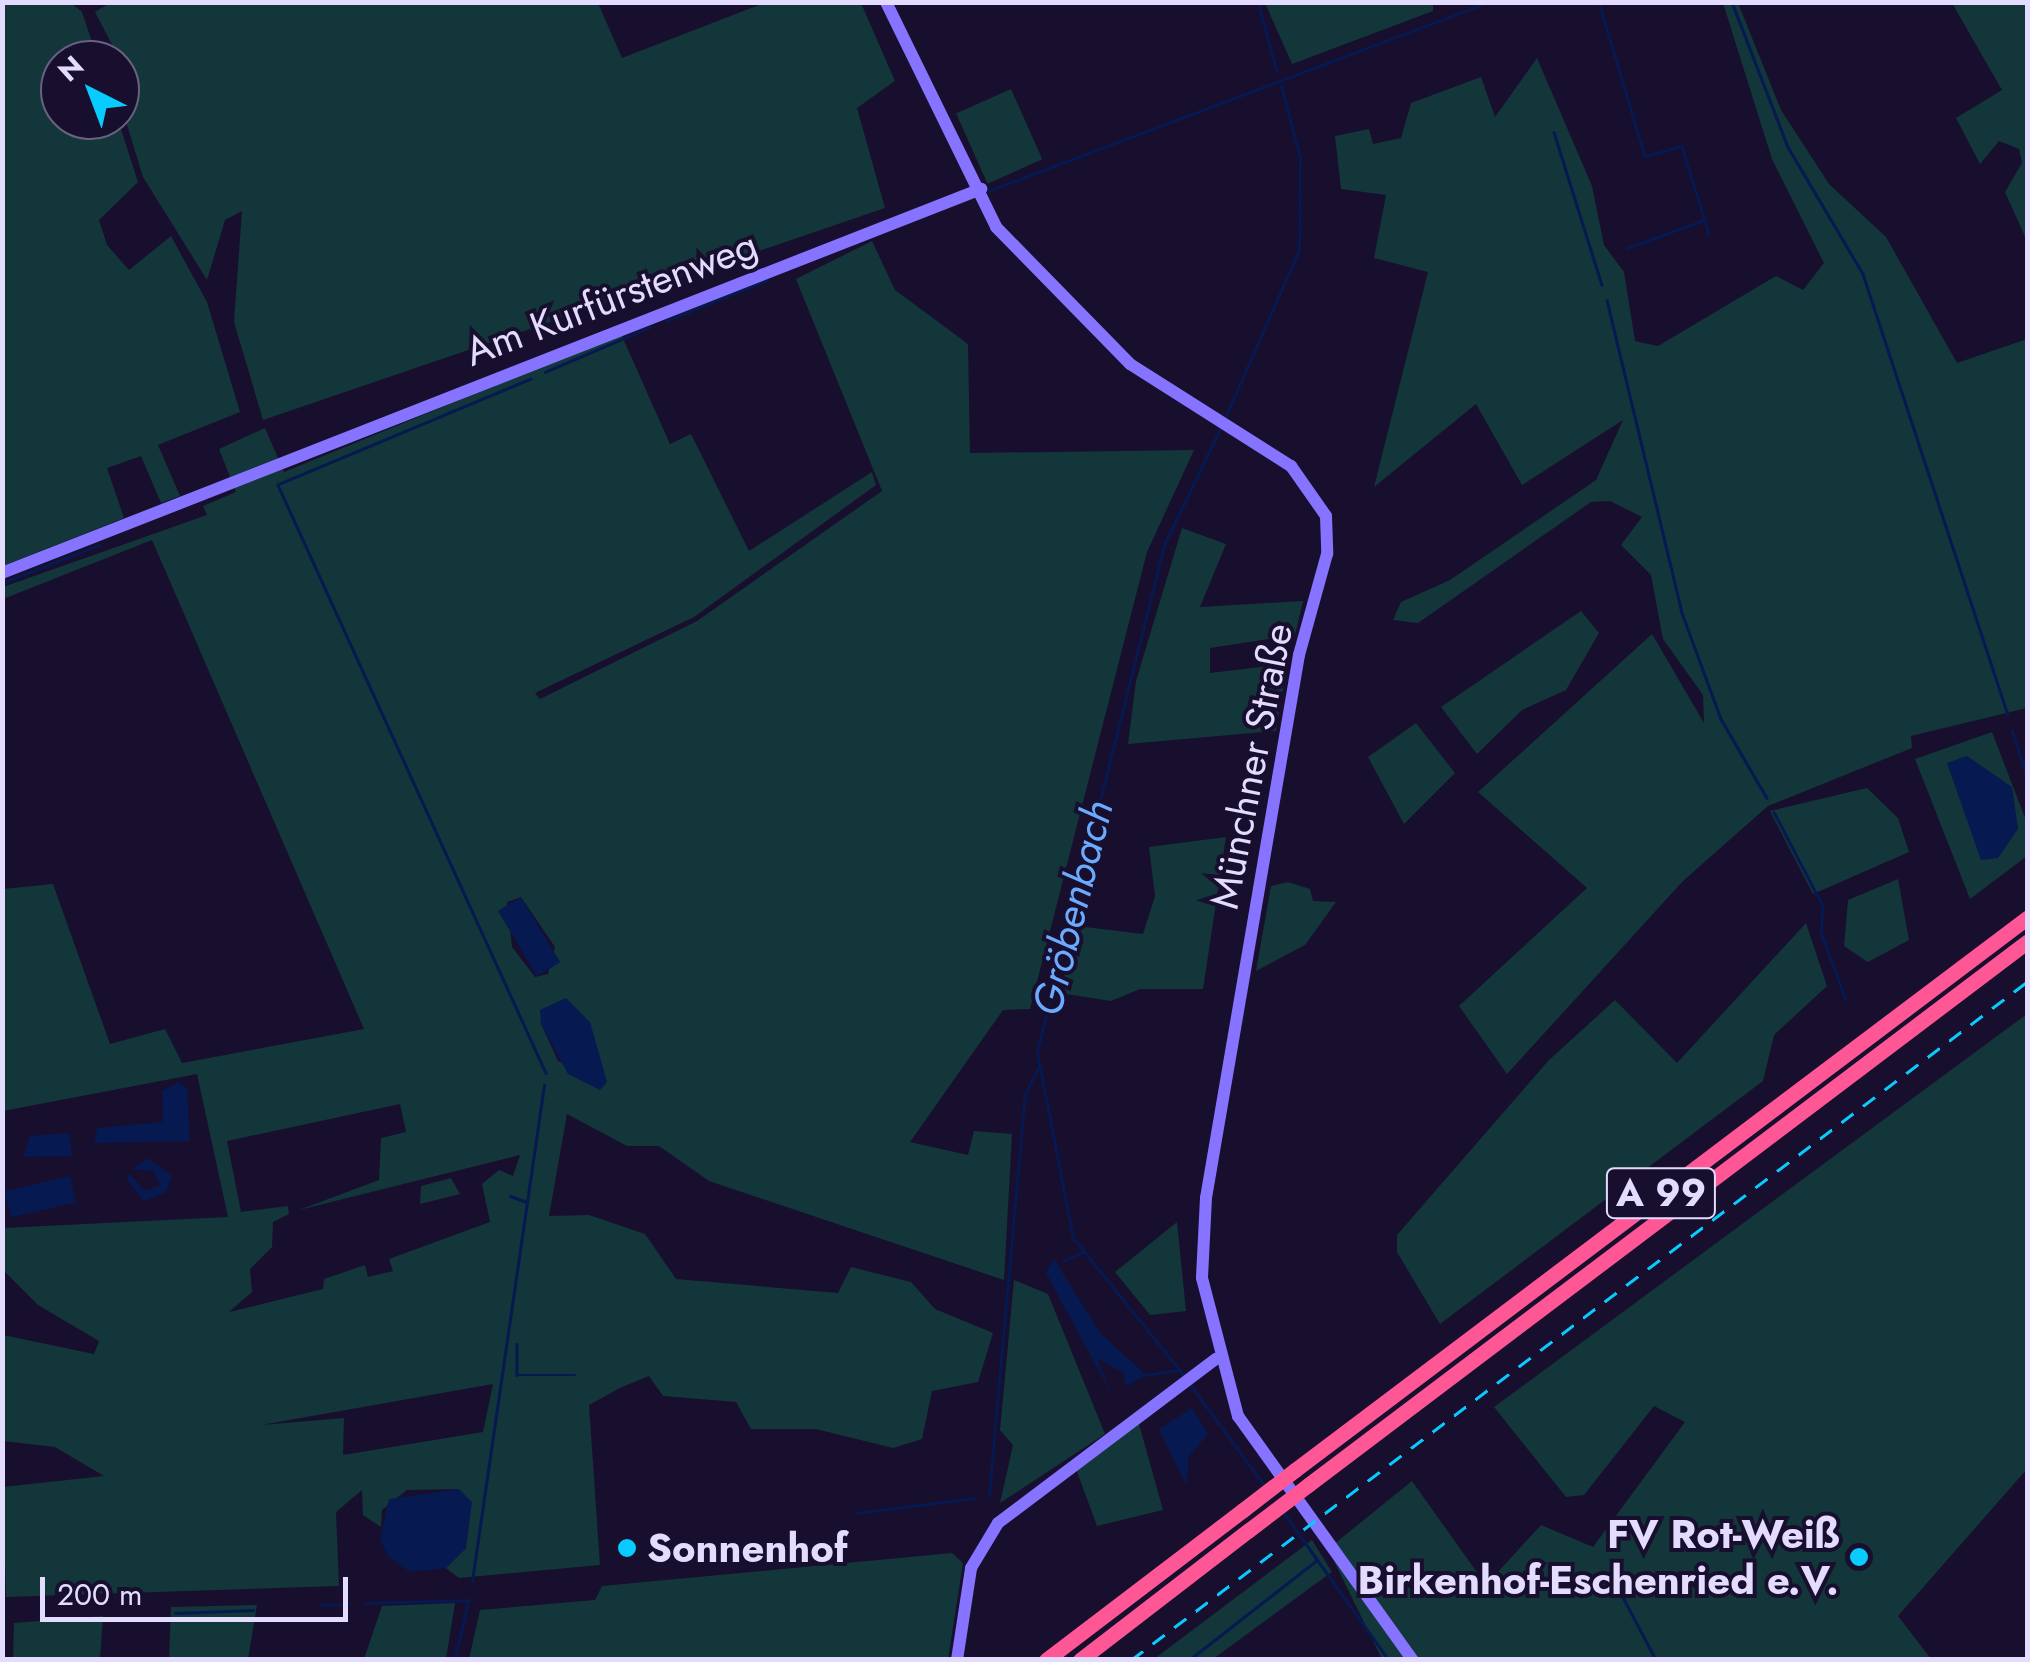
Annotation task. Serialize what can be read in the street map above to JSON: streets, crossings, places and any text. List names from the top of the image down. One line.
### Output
{"streets":{"highway":["A 99"],"street":["Am Kurfürstenweg","Münchner Straße"]},"crossings":[["Am Kurfürstenweg","Münchner Straße"]],"water":["Gröbenbach"],"places":["Sonnenhof","FV Rot-Weiß Birkenhof-Eschenried e.V."],"scale_bar":"200 m","north":"top left"}
